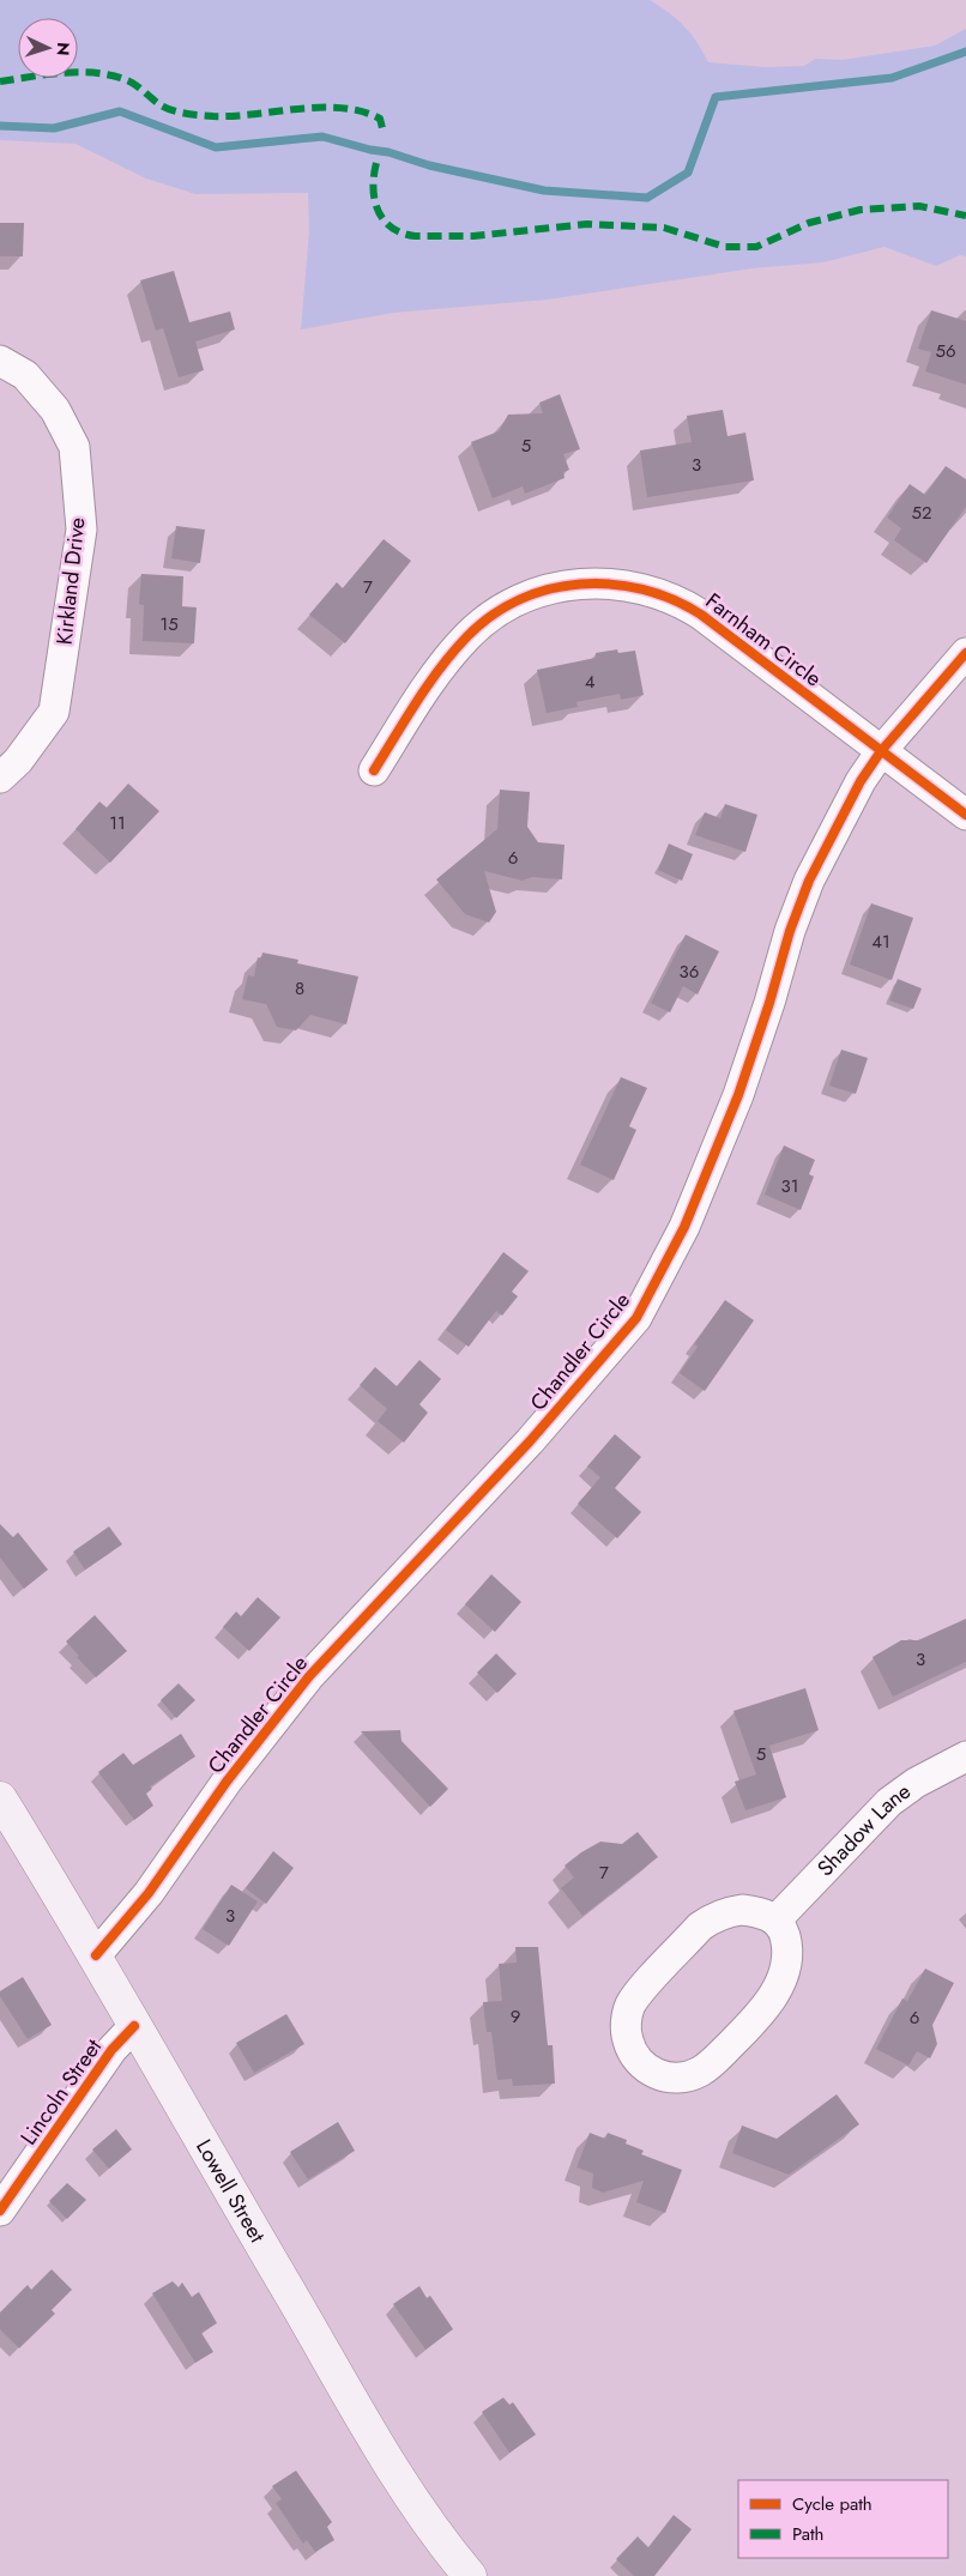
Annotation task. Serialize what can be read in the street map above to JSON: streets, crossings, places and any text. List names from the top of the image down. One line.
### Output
{"streets":{"main road":["Lowell Street"],"street":["Kirkland Drive","Farnham Circle","Chandler Circle","Shadow Lane","Lincoln Street"]},"crossings":[["Farnham Circle","Chandler Circle"],["Chandler Circle","Lowell Street"],["Lincoln Street","Lowell Street"]],"house_numbers":["56","5","3","52","7","15","4","11","6","41","36","8","31","3","5","7","3","9","6"],"legend":["Cycle path","Path"],"north":"right"}
